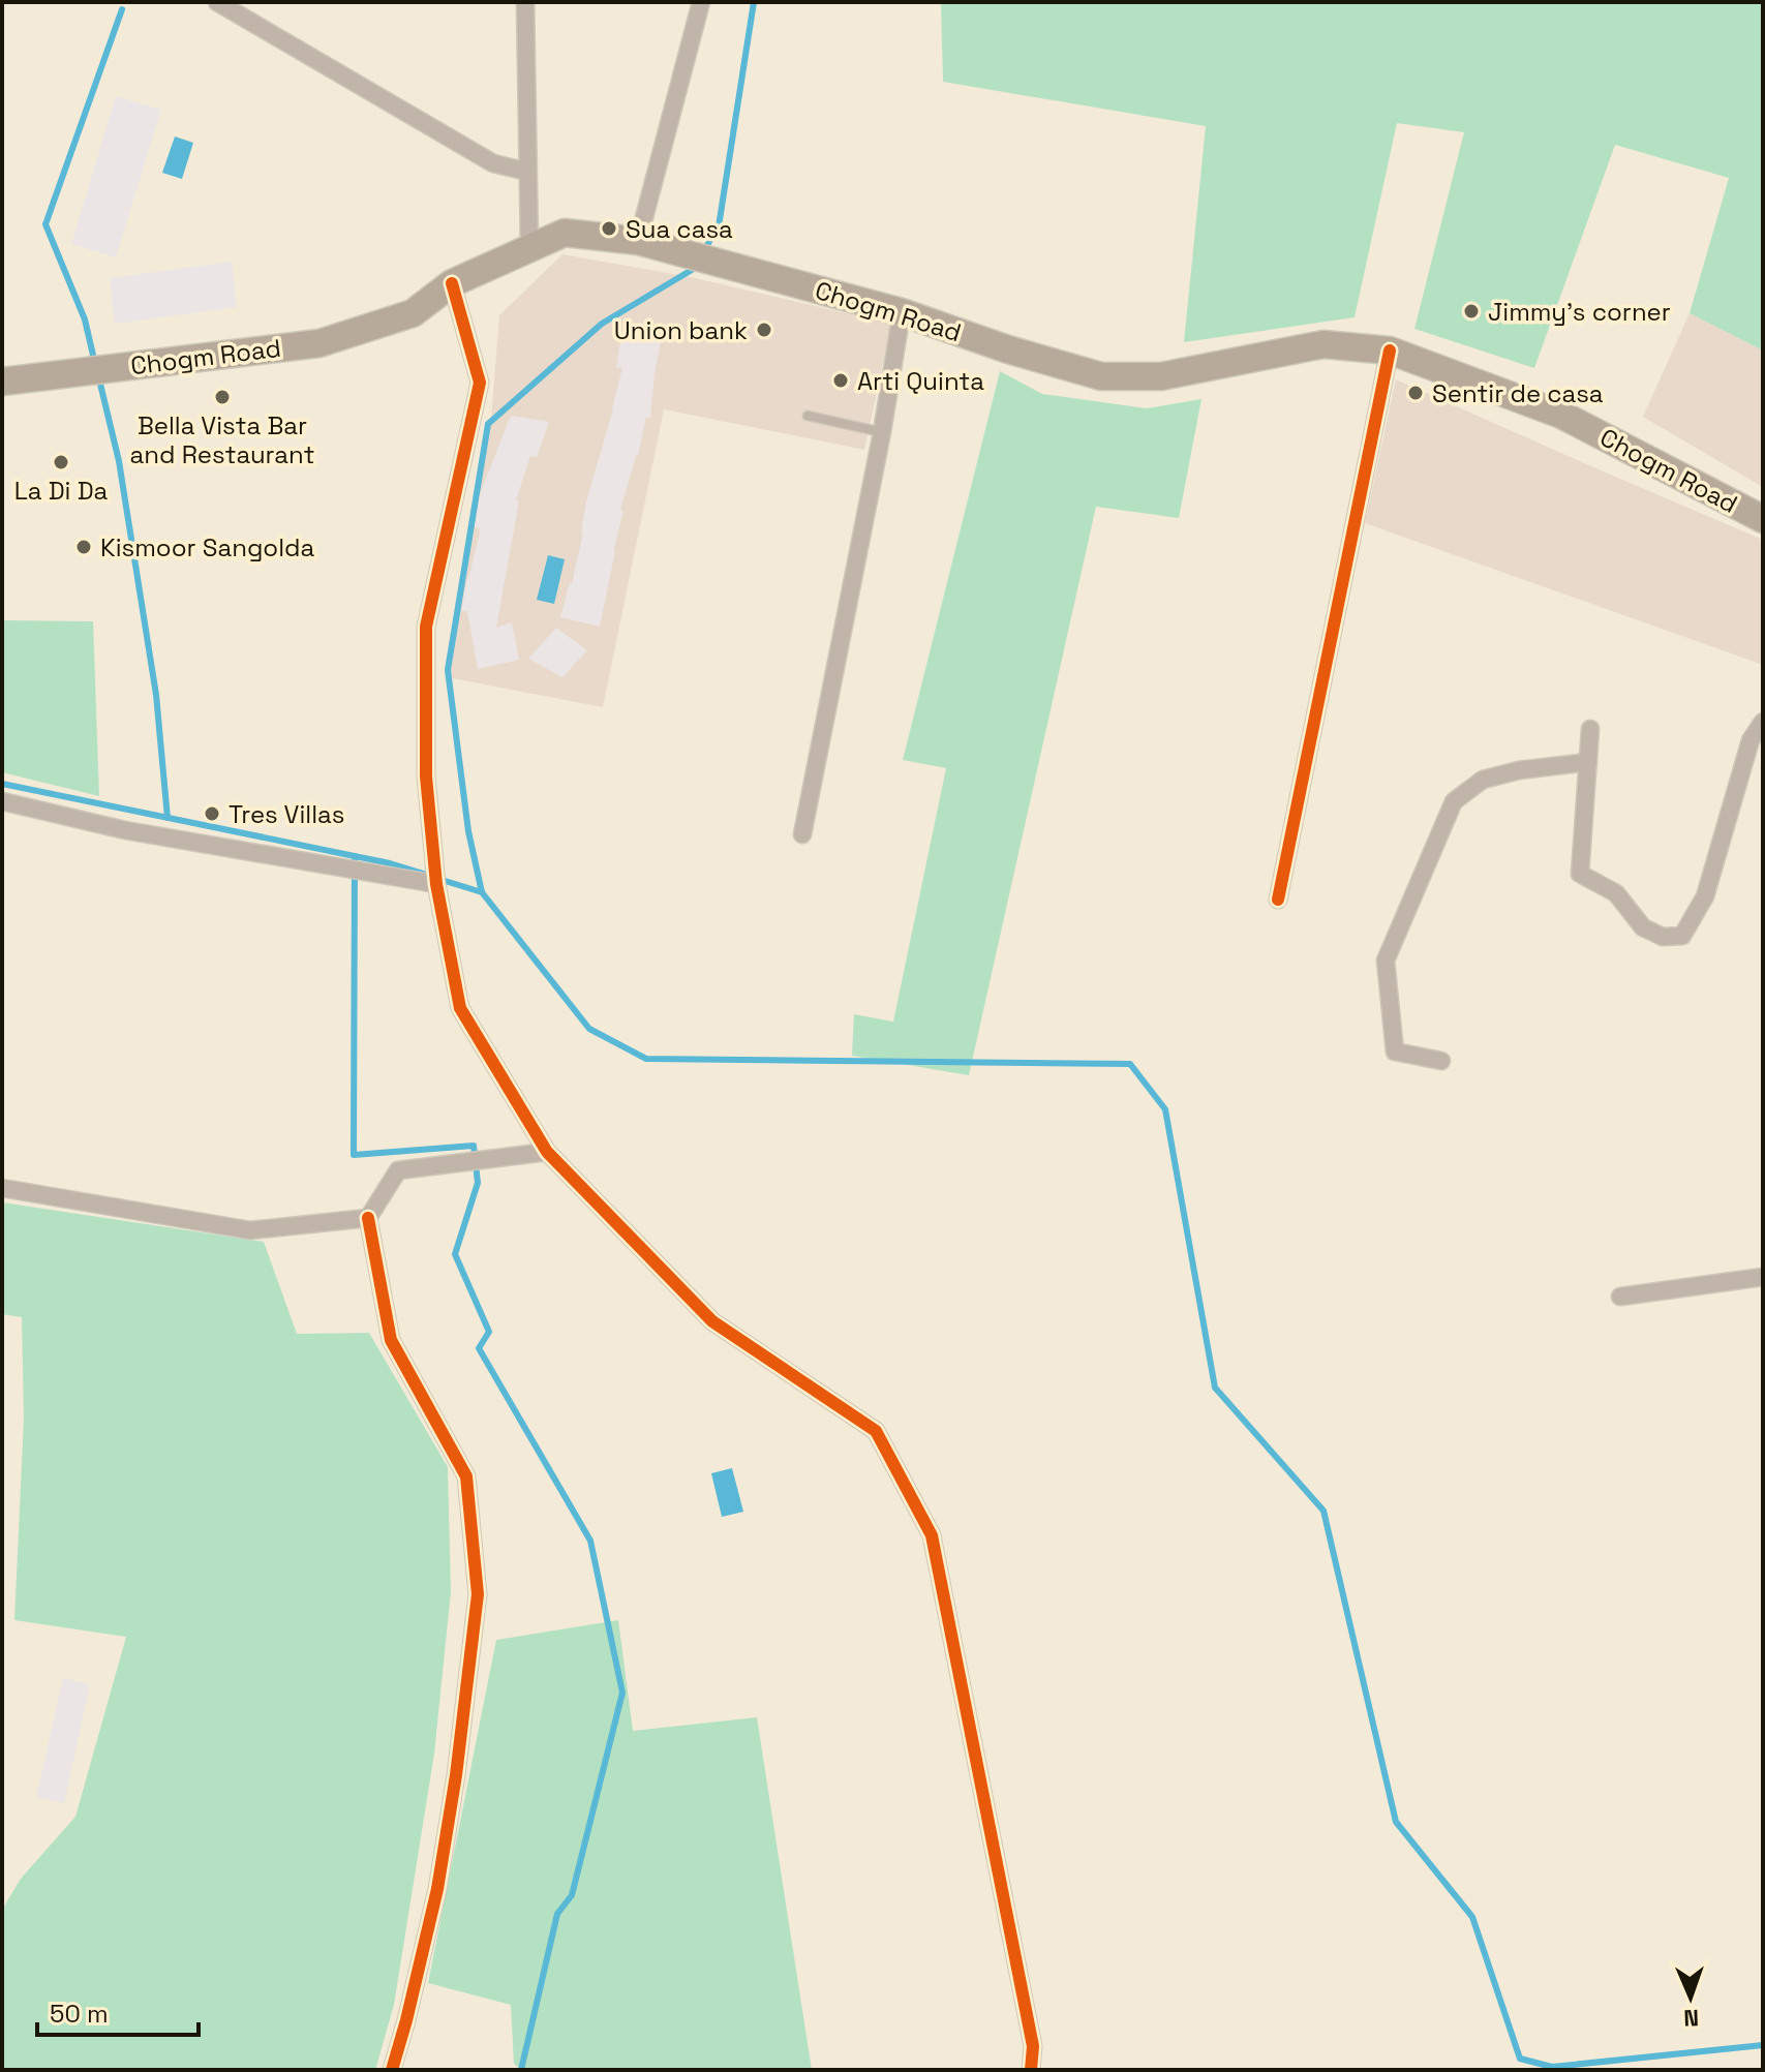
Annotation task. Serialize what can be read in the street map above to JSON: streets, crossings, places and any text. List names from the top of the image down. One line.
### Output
{"streets":{"main road":["Chogm Road"]},"places":["Sua casa","Jimmy's corner","Union bank","Arti Quinta","Sentir de casa","Bella Vista Bar and Restaurant","La Di Da","Kismoor Sangolda","Tres Villas"],"scale_bar":"50 m","north":"bottom"}
